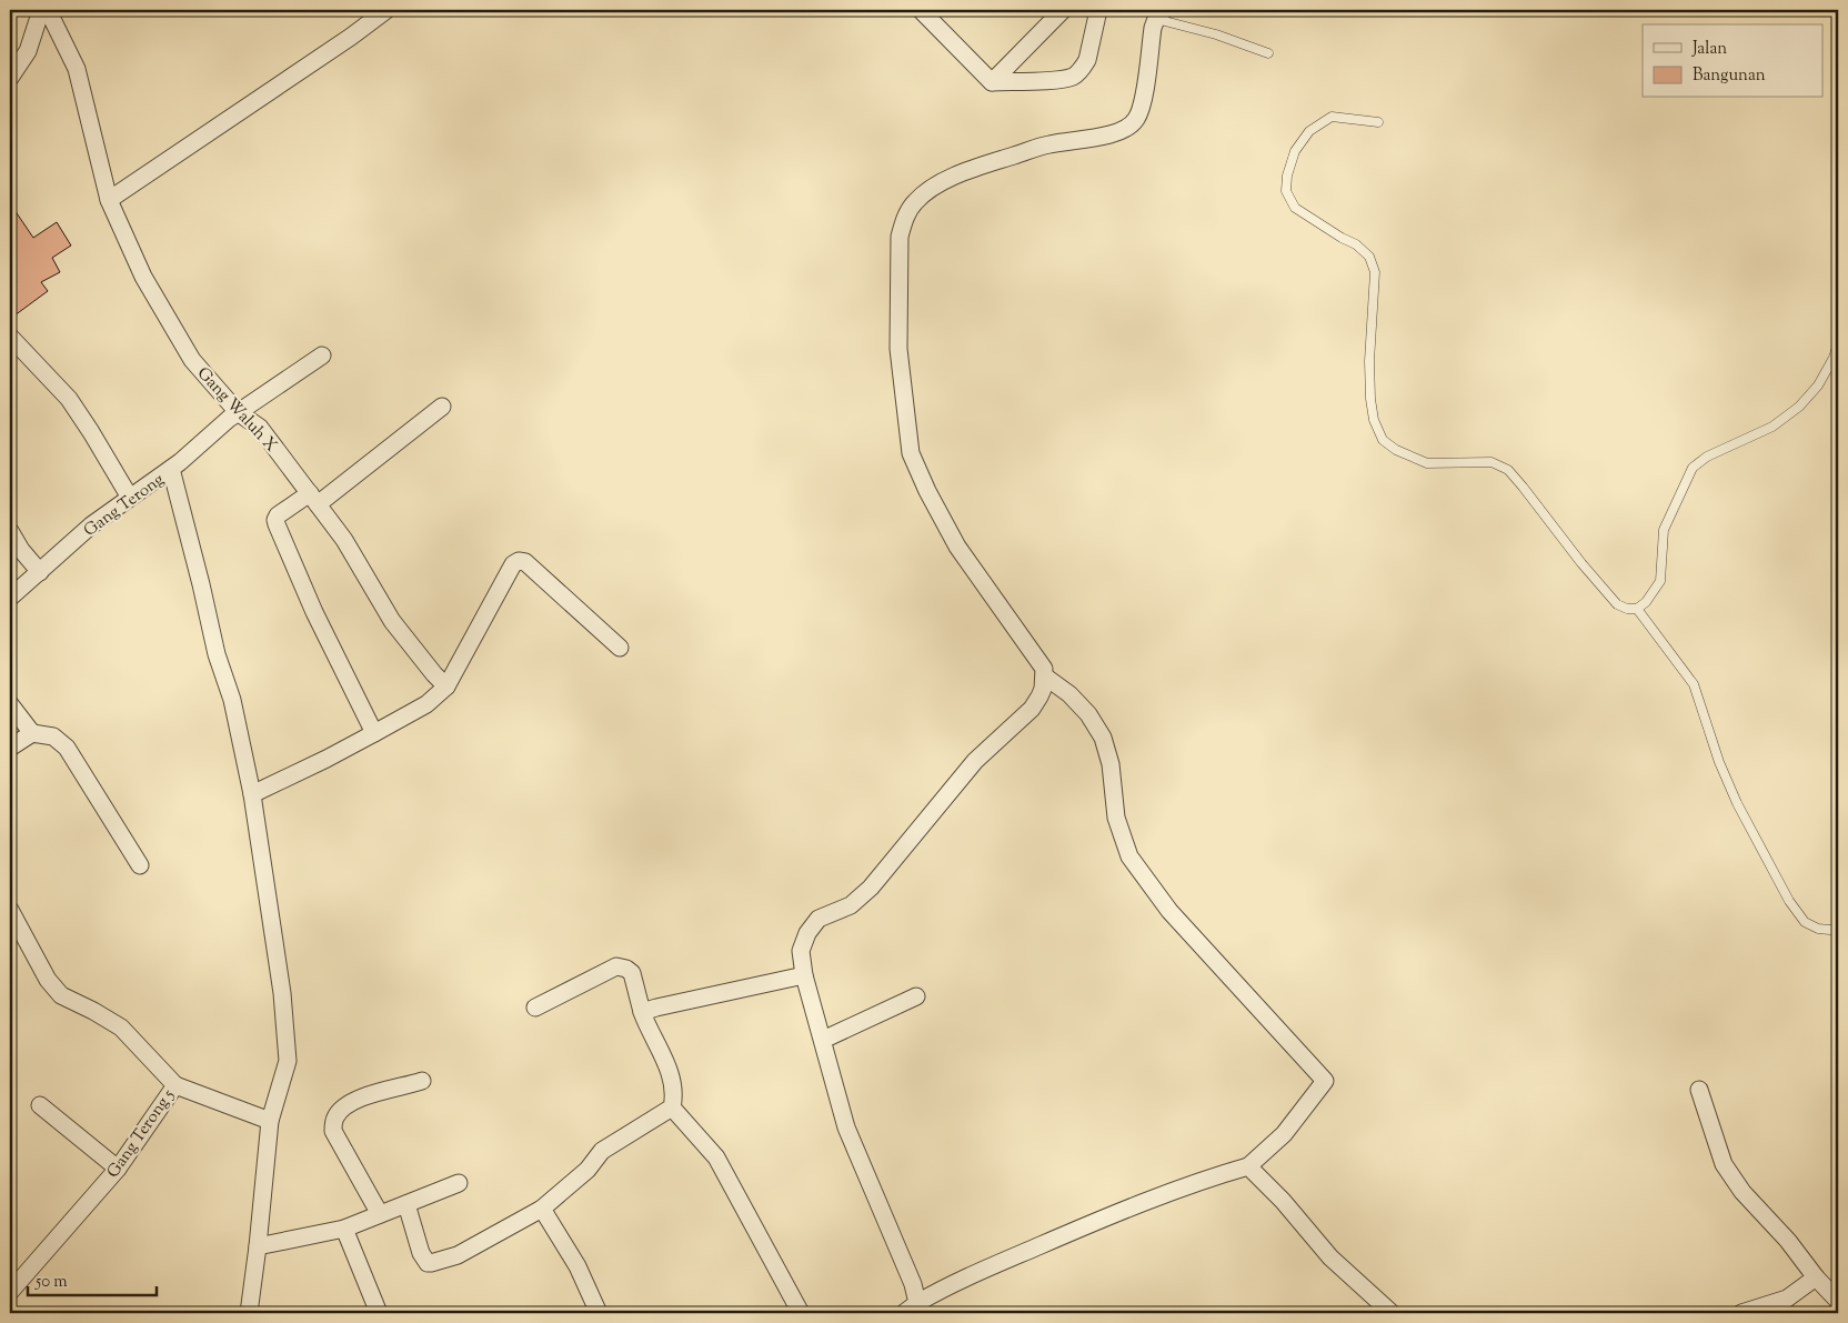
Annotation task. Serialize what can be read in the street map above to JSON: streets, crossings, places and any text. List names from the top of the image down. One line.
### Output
{"streets":{"street":["Gang Waluh X","Gang Terong","Gang Terong 5"]},"crossings":[["Gang Waluh X","Gang Terong"]],"legend":["Jalan","Bangunan"],"scale_bar":"50 m"}
